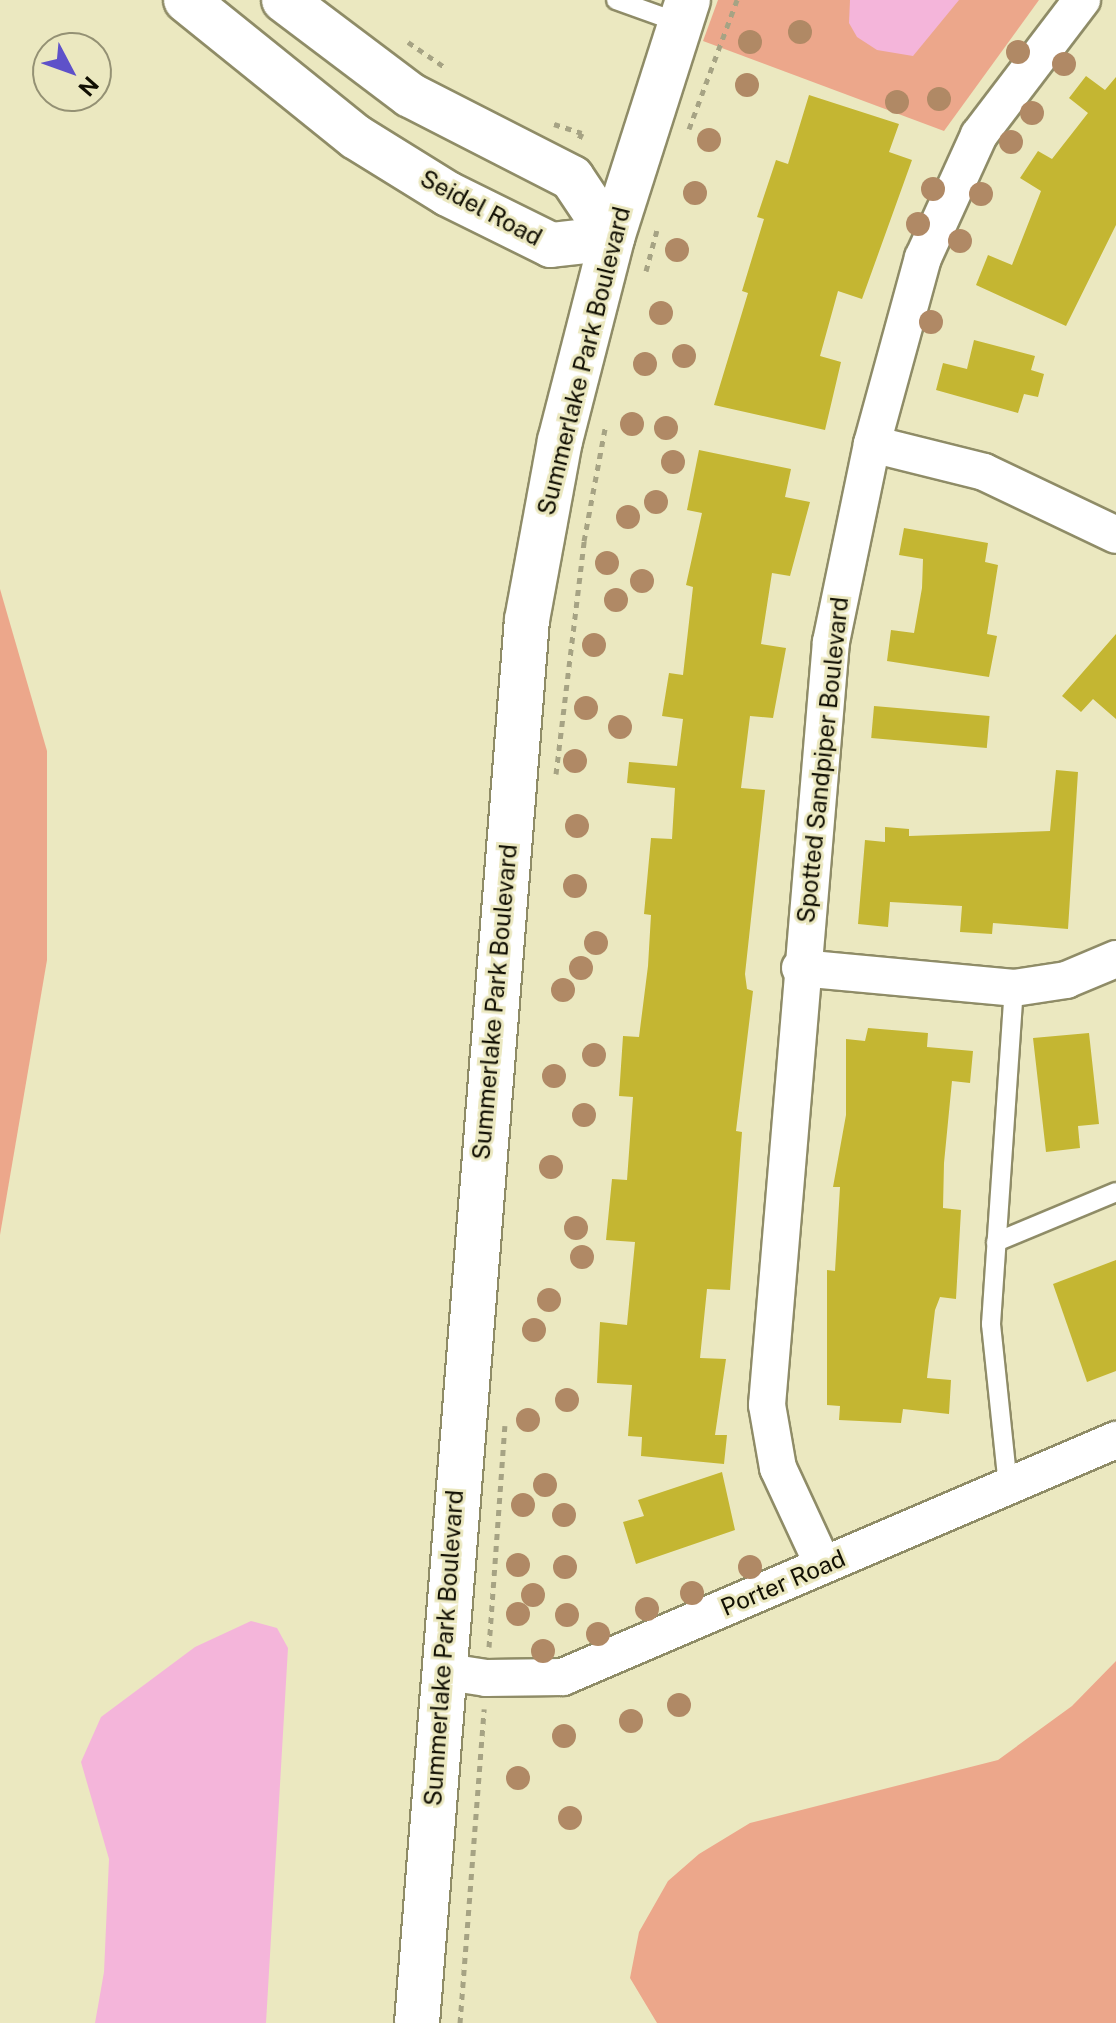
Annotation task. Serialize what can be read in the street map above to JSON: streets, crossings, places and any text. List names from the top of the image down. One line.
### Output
{"streets":{"main road":["Seidel Road","Summerlake Park Boulevard"],"street":["Spotted Sandpiper Boulevard","Porter Road"]},"crossings":[["Seidel Road","Summerlake Park Boulevard"],["Summerlake Park Boulevard","Porter Road"],["Spotted Sandpiper Boulevard","Porter Road"]],"north":"bottom right"}
